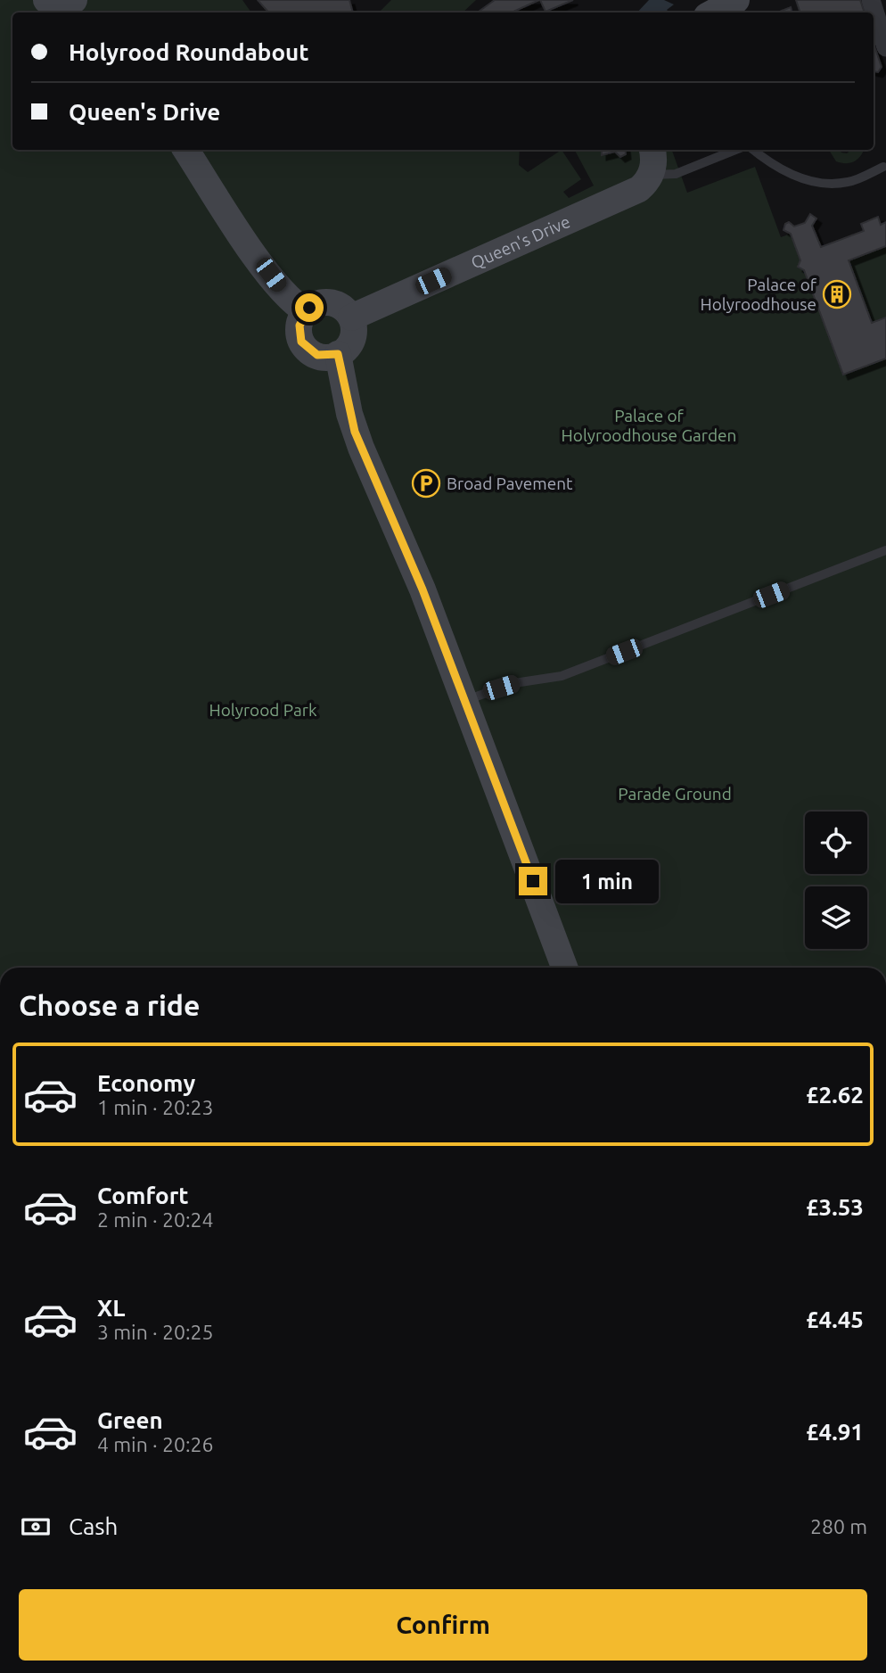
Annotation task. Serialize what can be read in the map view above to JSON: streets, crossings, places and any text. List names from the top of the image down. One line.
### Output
{"streets":{"street":["Queen's Drive"]},"parks":["Palace of Holyroodhouse Garden","Holyrood Park","Parade Ground"],"places":{"building":["Palace of Holyroodhouse"],"parking":["Broad Pavement"]},"page":{"banner":["Holyrood Roundabout","Queen's Drive"],"bubble":"1 min","heading":"Choose a ride","list":[{"name":"Economy","note":"1 min · 20:23","value":"£2.62"},{"name":"Comfort","note":"2 min · 20:24","value":"£3.53"},{"name":"XL","note":"3 min · 20:25","value":"£4.45"},{"name":"Green","note":"4 min · 20:26","value":"£4.91"}],"pay":["Cash","280 m"],"buttons":"Confirm"}}
